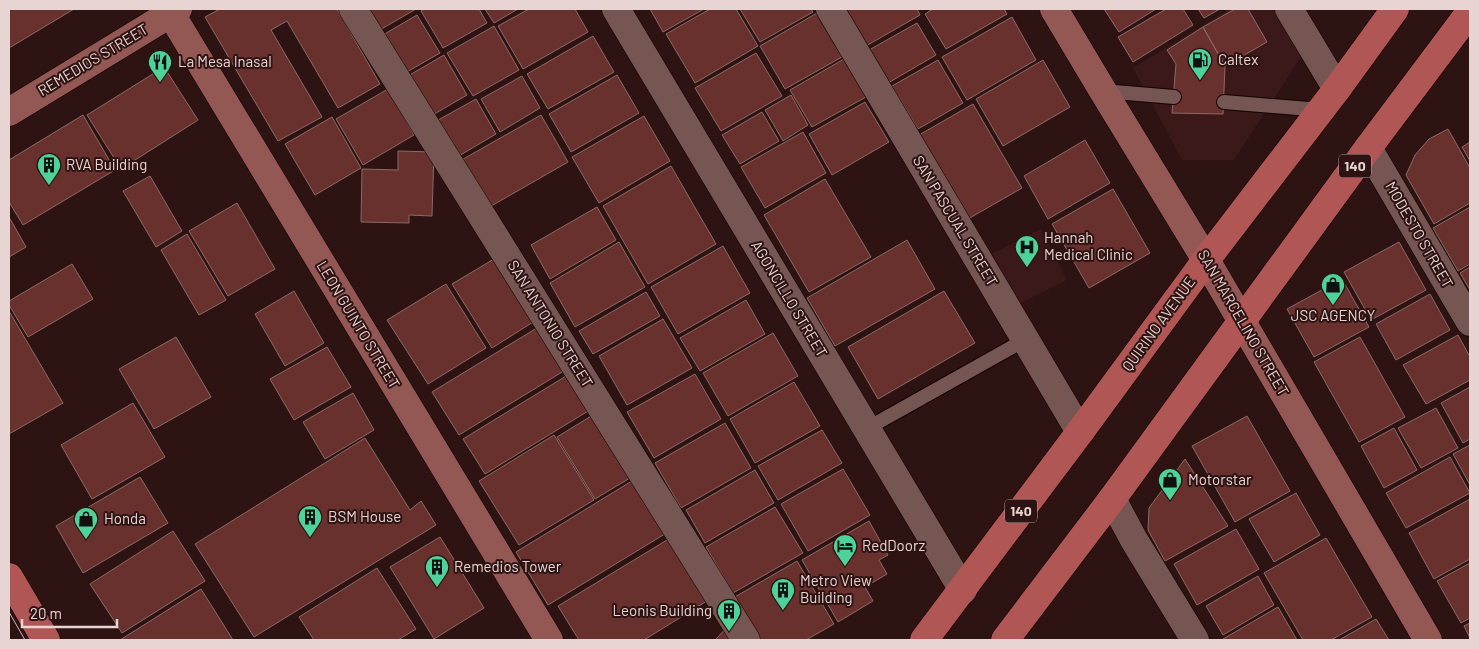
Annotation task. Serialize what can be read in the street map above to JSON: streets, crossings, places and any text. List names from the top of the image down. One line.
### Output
{"streets":{"main road":["140","QUIRINO AVENUE"],"street":["REMEDIOS STREET","SAN PASCUAL STREET","MODESTO STREET","AGONCILLO STREET","SAN MARCELINO STREET","SAN ANTONIO STREET","LEON GUINTO STREET"]},"crossings":[["REMEDIOS STREET","LEON GUINTO STREET"],["140","MODESTO STREET"],["140","SAN MARCELINO STREET"],["SAN PASCUAL STREET","QUIRINO AVENUE"],["AGONCILLO STREET","QUIRINO AVENUE"],["SAN MARCELINO STREET","QUIRINO AVENUE"]],"places":{"fuel station":["Caltex"],"restaurant":["La Mesa Inasal"],"building":["RVA Building","BSM House","Remedios Tower","Metro View Building","Leonis Building"],"hospital":["Hannah Medical Clinic"],"shop":["JSC AGENCY","Motorstar","Honda"],"hotel":["RedDoorz"]},"scale_bar":"20 m"}
